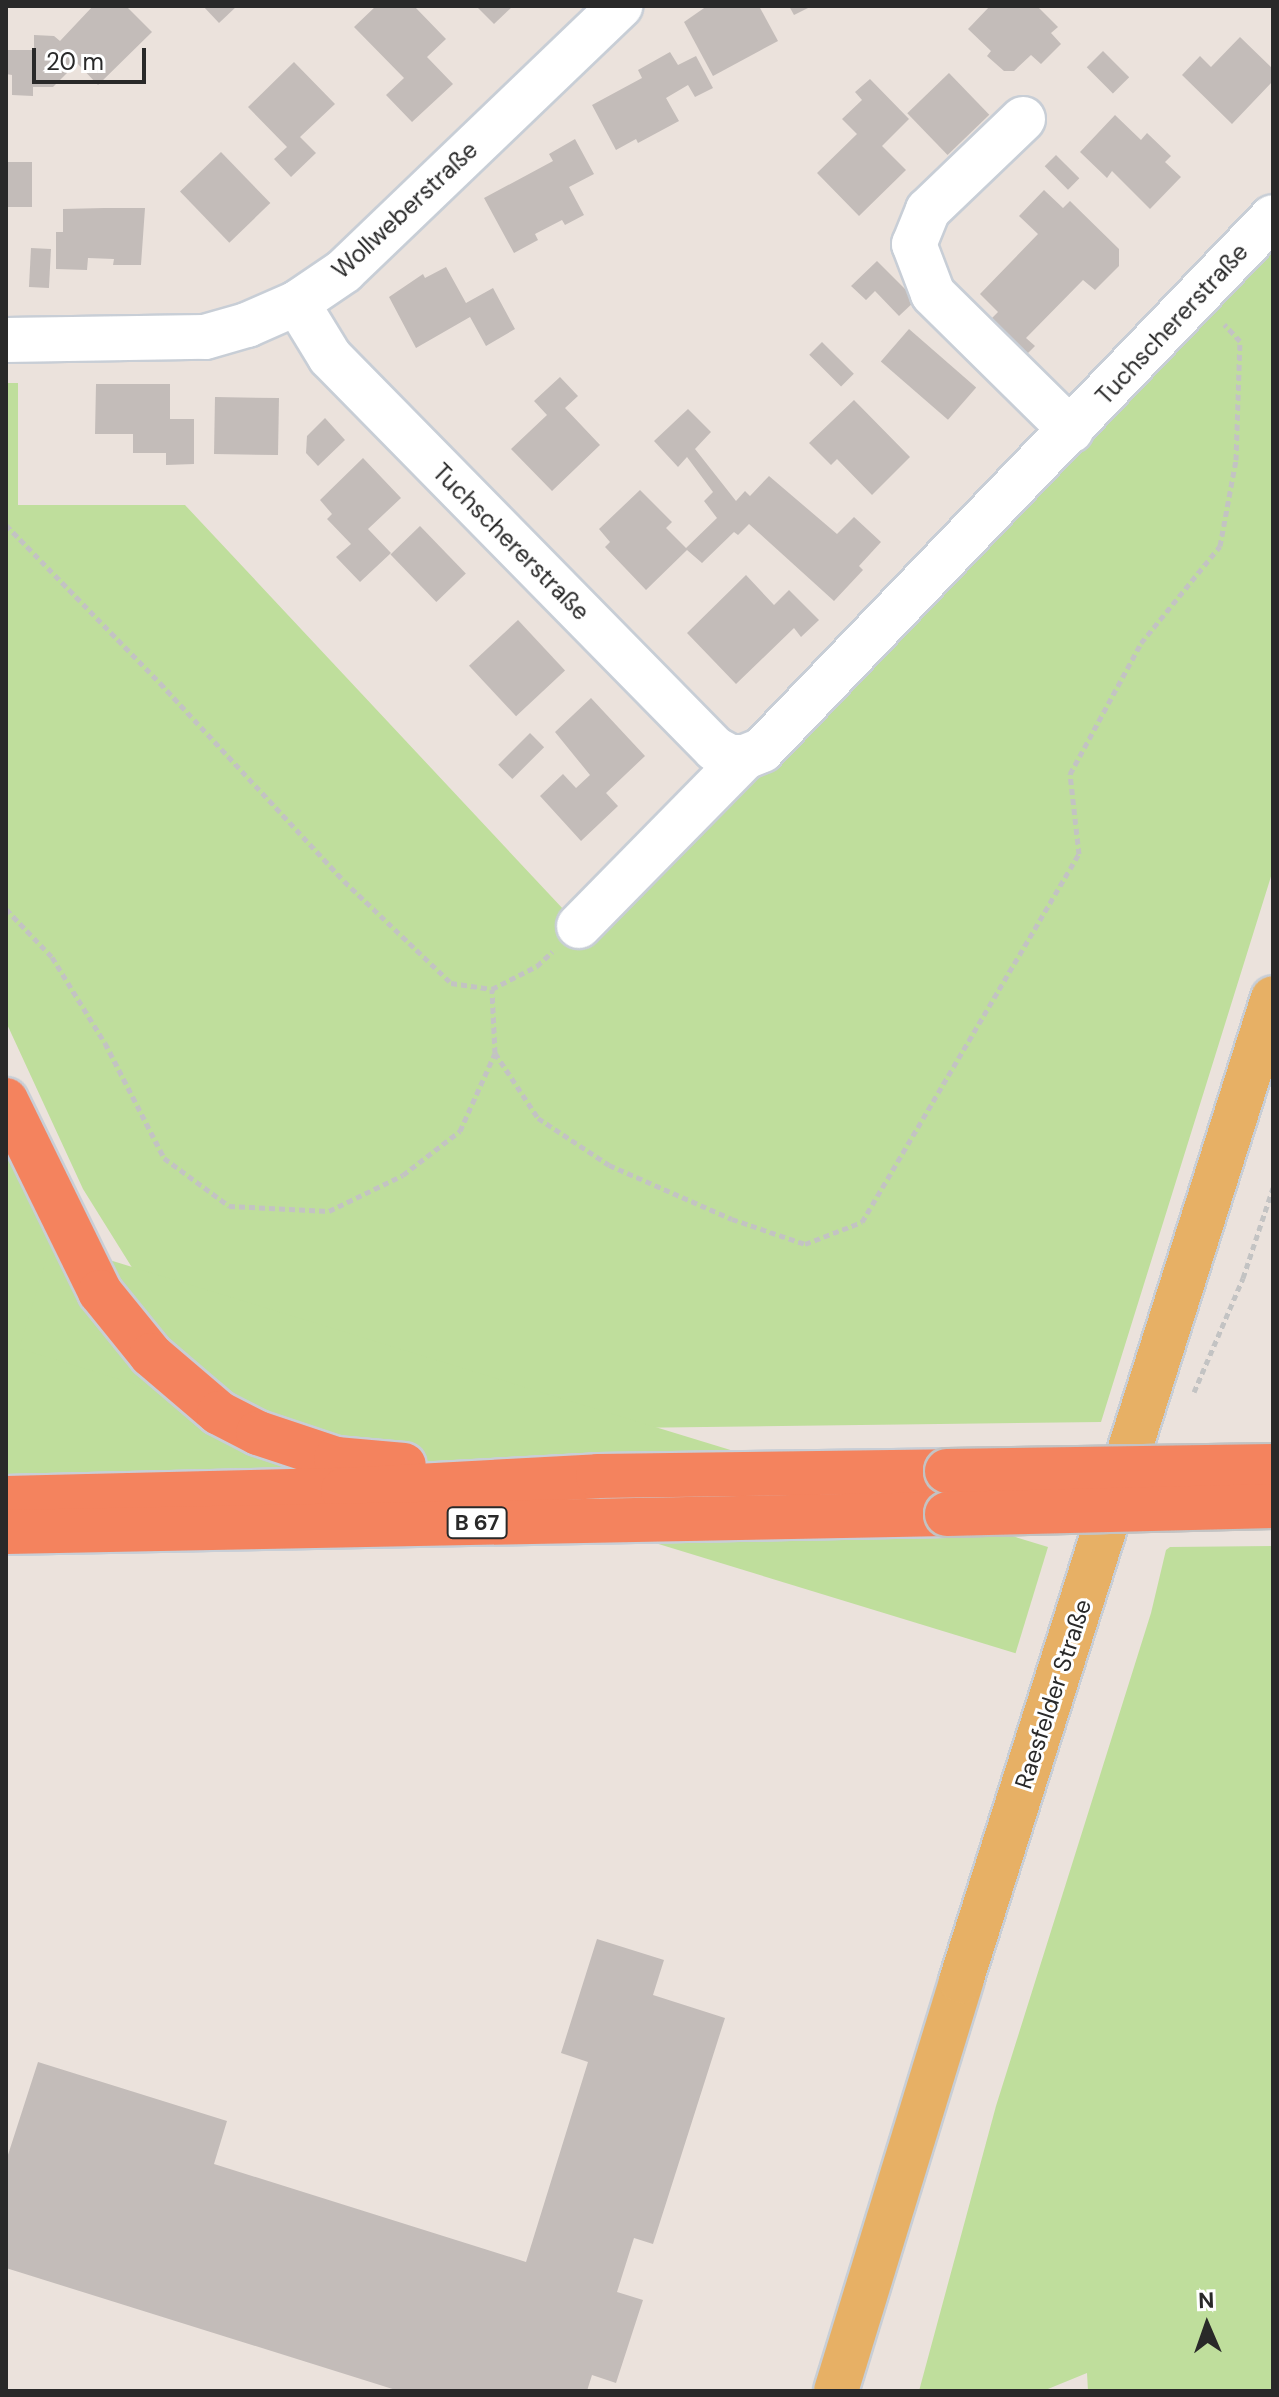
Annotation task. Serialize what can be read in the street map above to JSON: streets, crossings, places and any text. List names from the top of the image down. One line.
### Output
{"streets":{"highway":["B 67"],"main road":["Raesfelder Straße"],"street":["Wollweberstraße","Tuchschererstraße"]},"crossings":[["Wollweberstraße","Tuchschererstraße"]],"scale_bar":"20 m","north":"top"}
